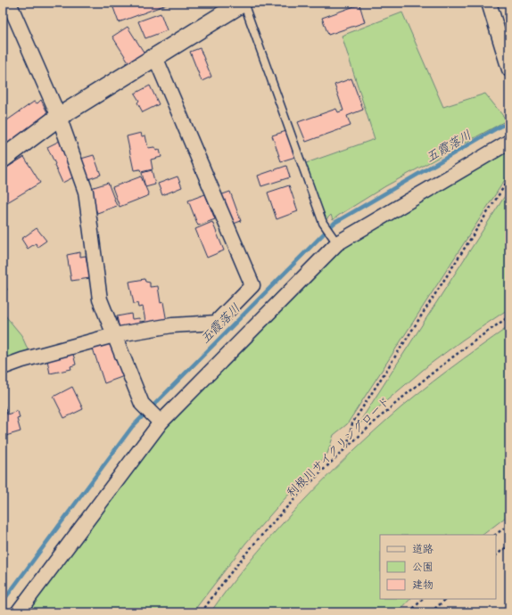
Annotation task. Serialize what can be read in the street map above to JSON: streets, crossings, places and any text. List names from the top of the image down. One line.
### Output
{"streets":{"path":["利根川サイクリングロード"]},"water":["五霞落川"],"legend":["道路","公園","建物"]}
